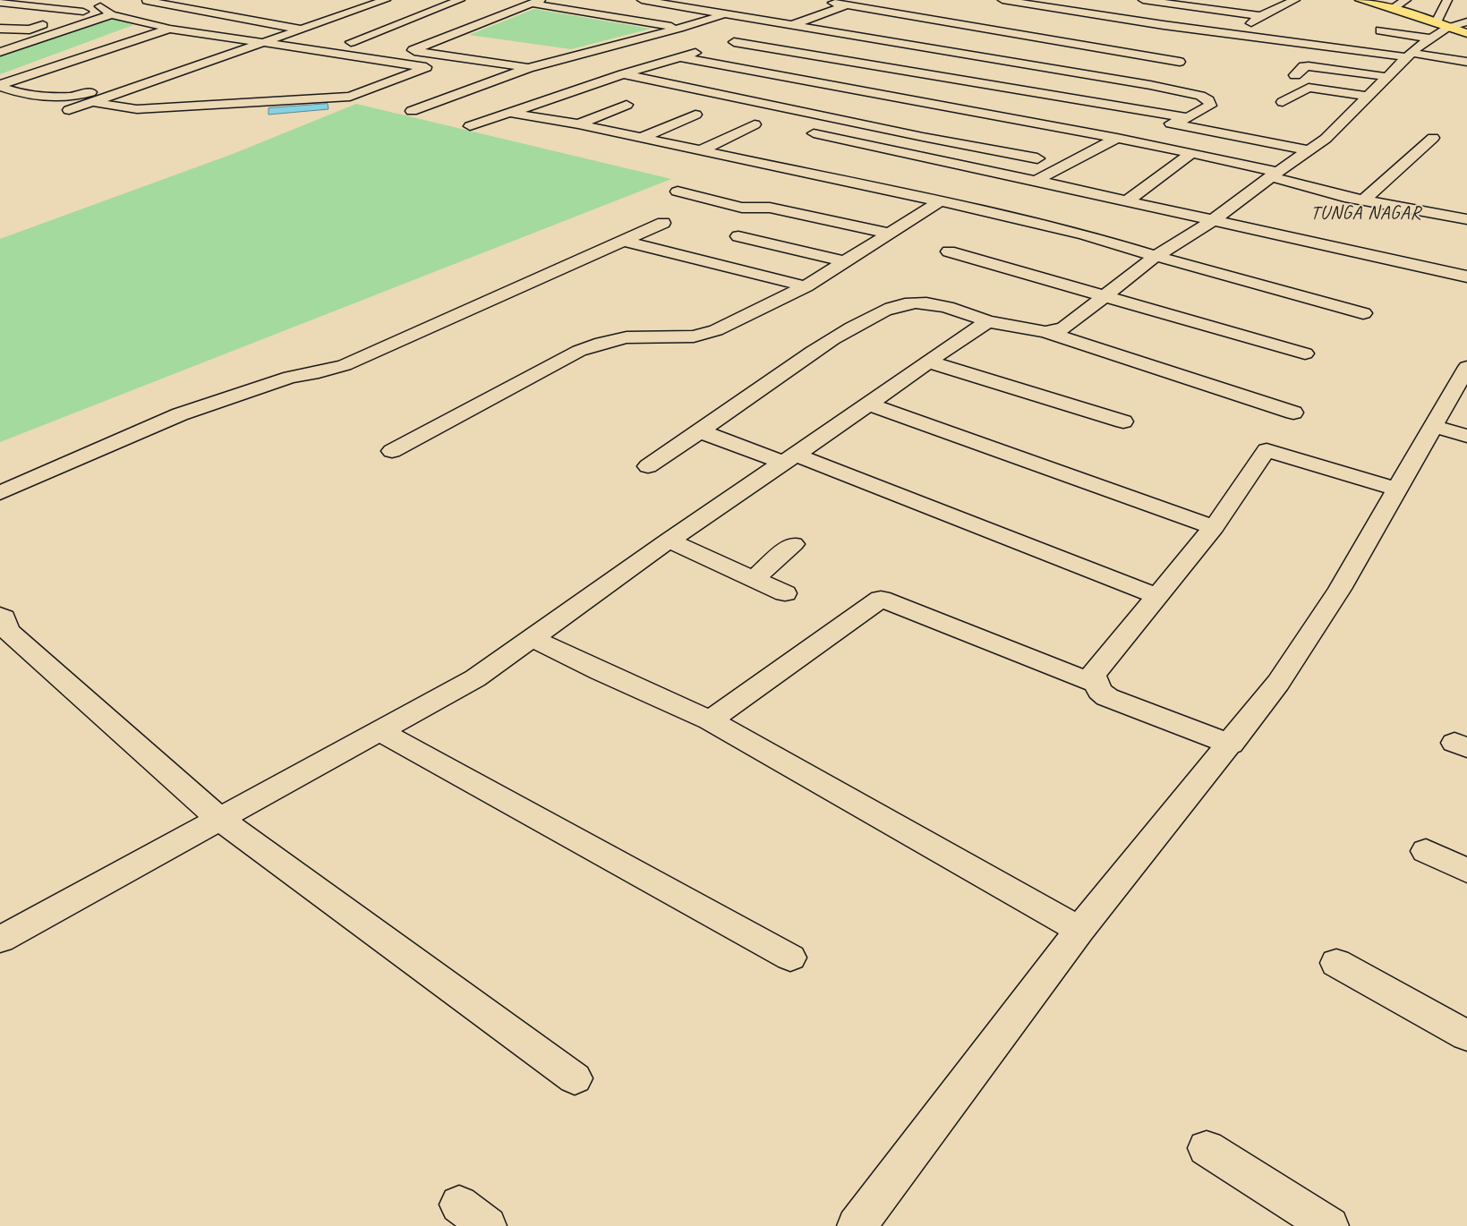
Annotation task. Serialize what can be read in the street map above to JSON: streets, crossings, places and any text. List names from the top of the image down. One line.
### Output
{"districts":["TUNGA NAGAR"]}
